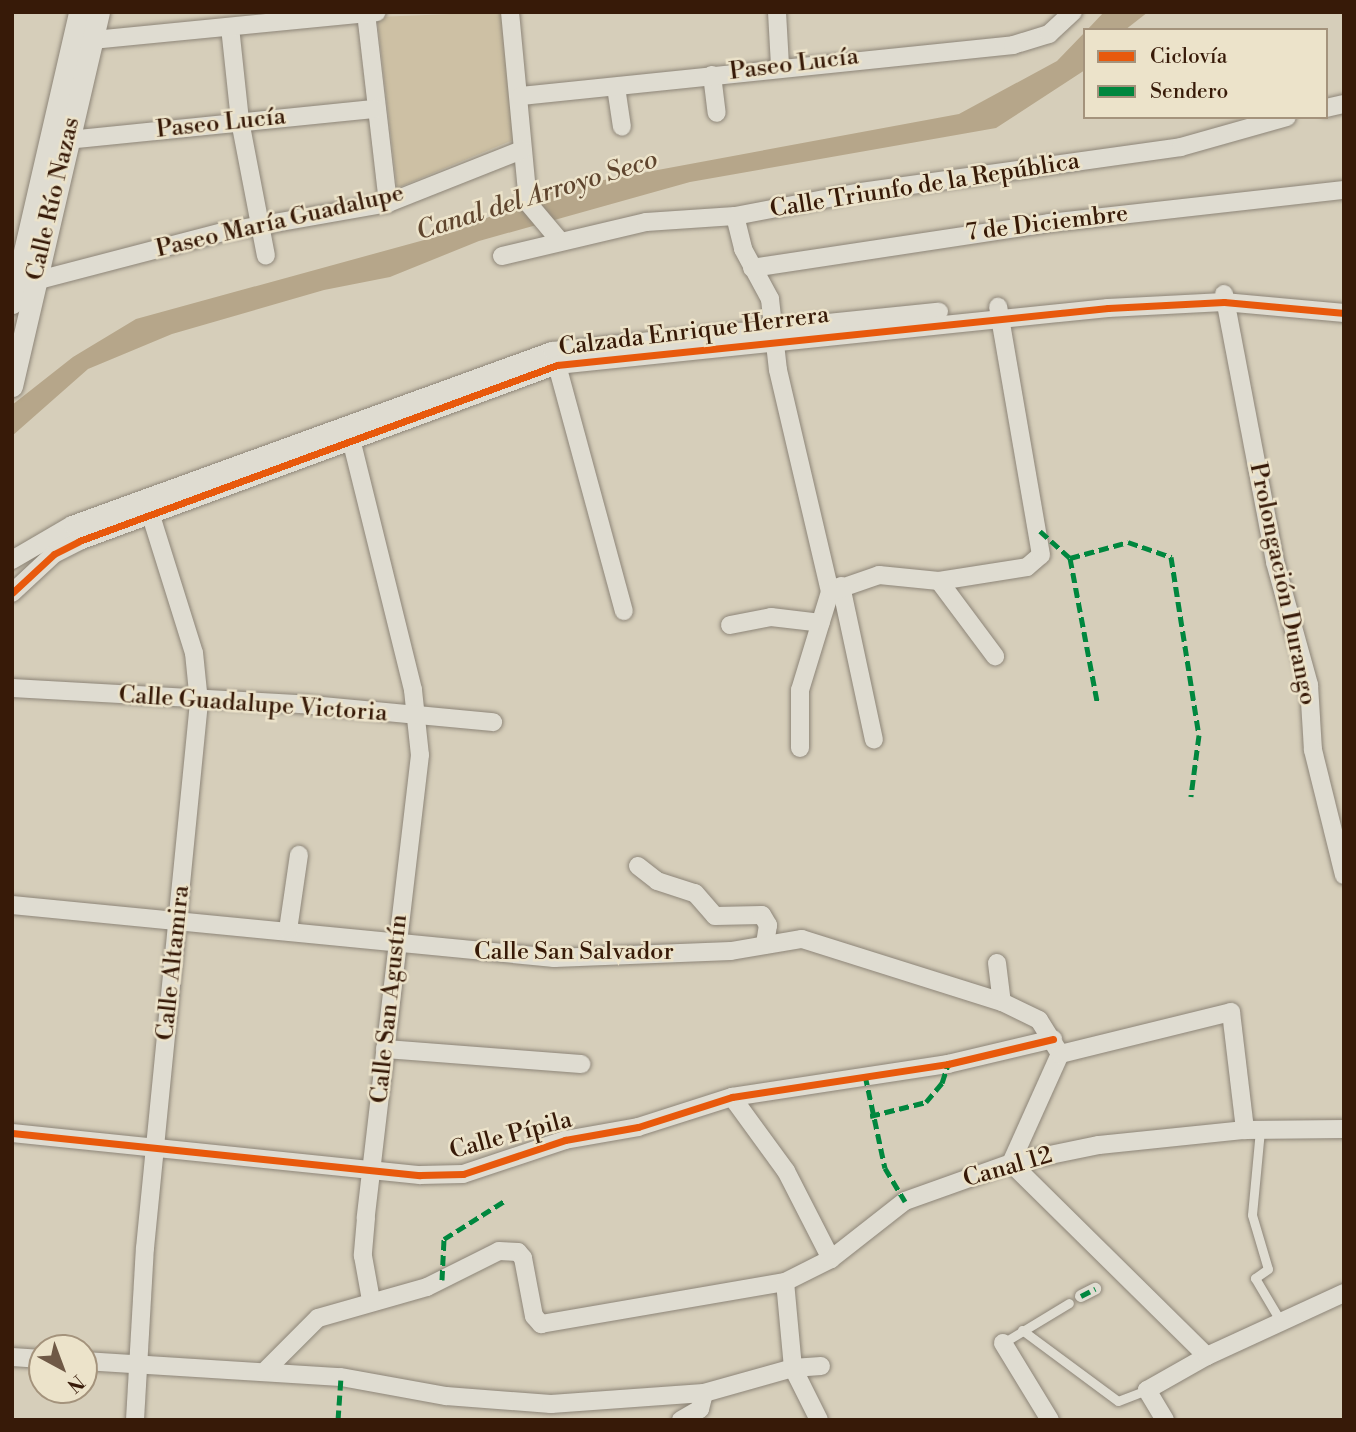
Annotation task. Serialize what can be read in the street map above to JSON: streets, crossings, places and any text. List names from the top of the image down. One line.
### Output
{"streets":{"street":["Paseo Lucía","Calle Triunfo de la República","Calle Río Nazas","Paseo María Guadalupe","7 de Diciembre","Calzada Enrique Herrera","Prolongación Durango","Calle Guadalupe Victoria","Calle San Salvador","Calle Altamira","Calle San Agustín","Calle Pípila","Canal 12"]},"crossings":[["Paseo Lucía","Calle Río Nazas"],["Calle Río Nazas","Paseo María Guadalupe"],["Calzada Enrique Herrera","Prolongación Durango"],["Calzada Enrique Herrera","Calle Altamira"],["Calzada Enrique Herrera","Calle San Agustín"],["Calle Guadalupe Victoria","Calle Altamira"],["Calle Guadalupe Victoria","Calle San Agustín"],["Calle San Salvador","Calle Altamira"],["Calle San Salvador","Calle San Agustín"],["Calle San Salvador","Calle Pípila"],["Calle Altamira","Calle Pípila"],["Calle San Agustín","Calle Pípila"],["Calle San Agustín","Canal 12"],["Calle Pípila","Canal 12"]],"water":["Canal del Arroyo Seco"],"legend":["Ciclovía","Sendero"],"north":"bottom right"}
